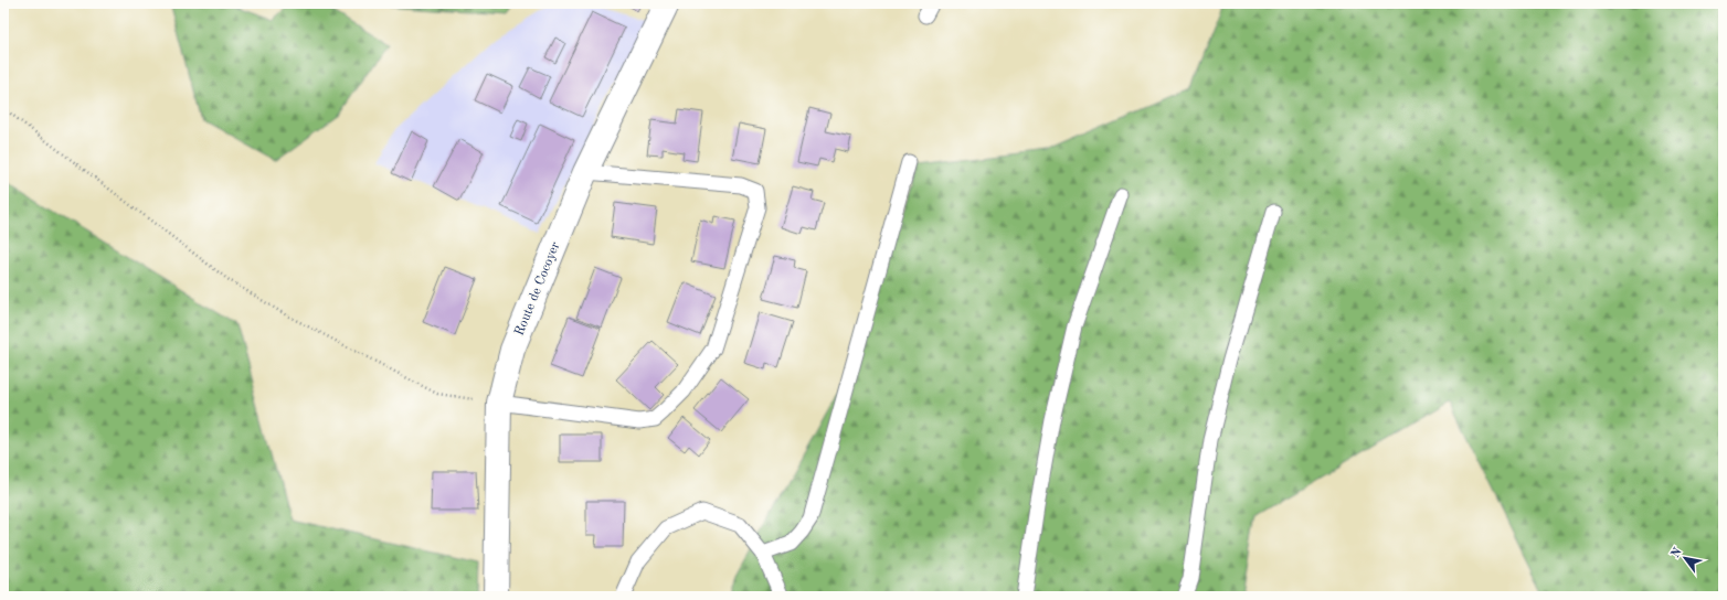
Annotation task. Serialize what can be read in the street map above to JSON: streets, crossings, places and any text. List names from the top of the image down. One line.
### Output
{"streets":{"street":["Route de Cocoyer"]},"north":"top left"}
